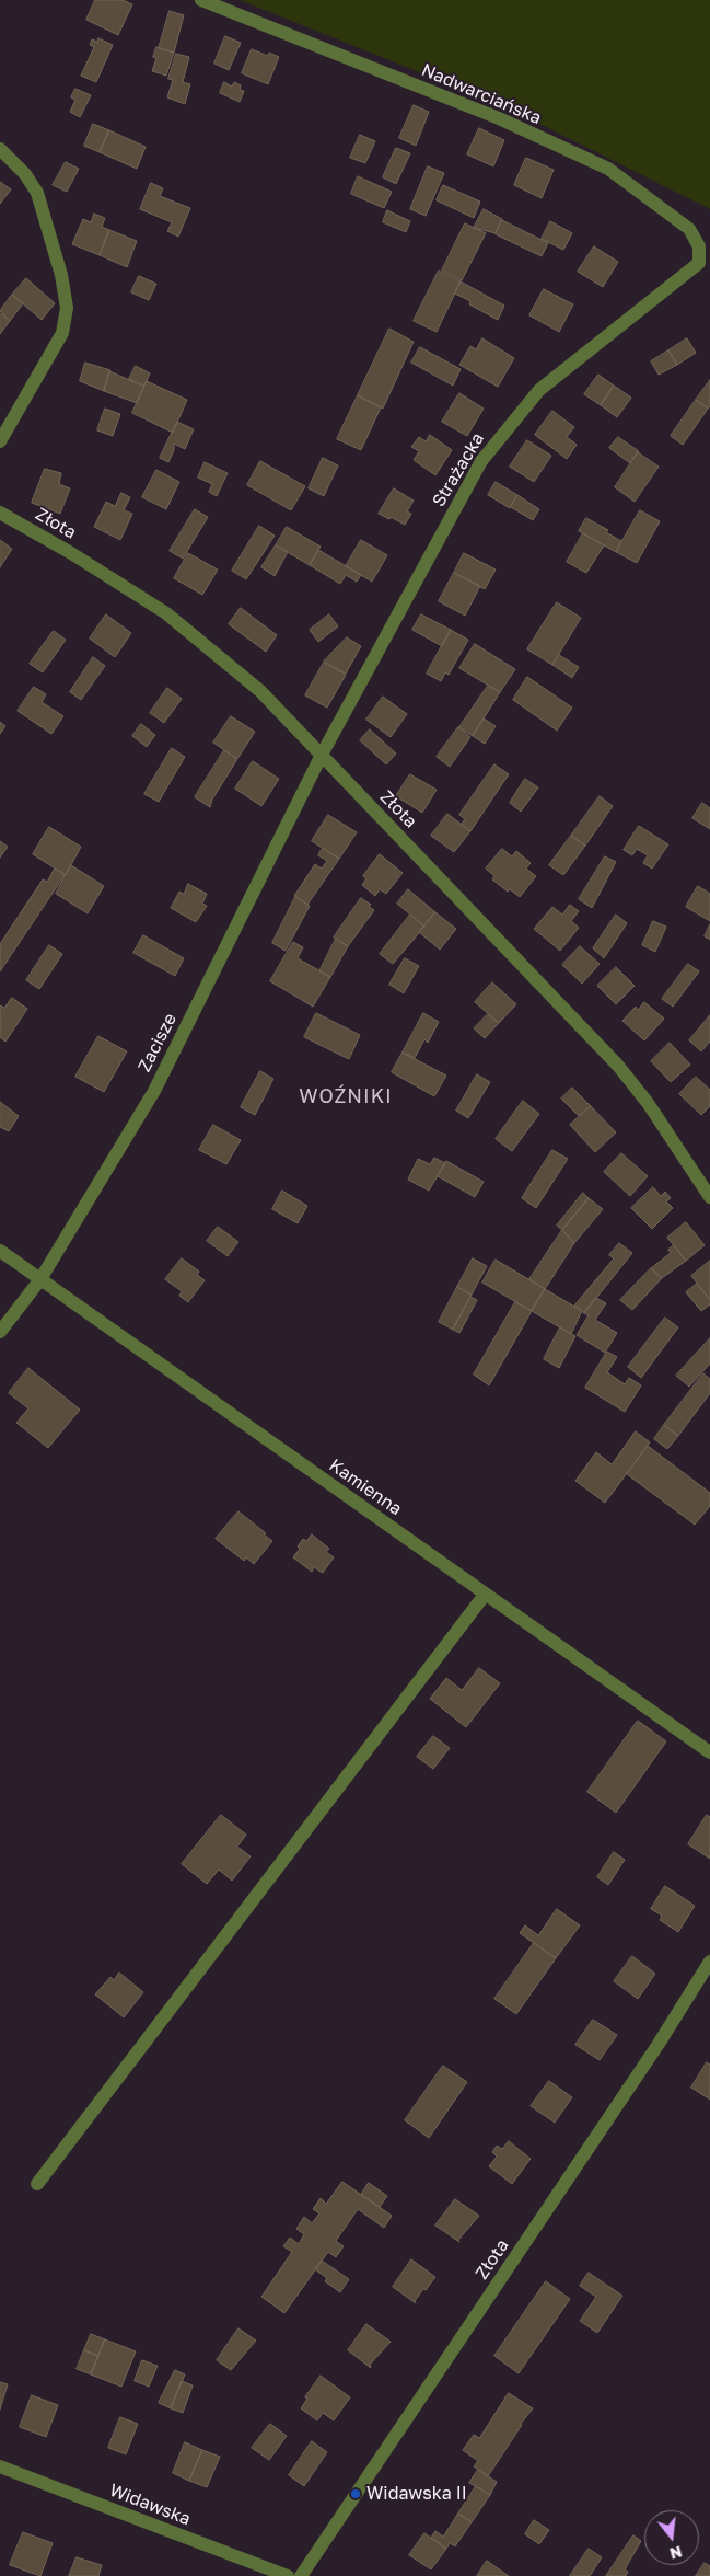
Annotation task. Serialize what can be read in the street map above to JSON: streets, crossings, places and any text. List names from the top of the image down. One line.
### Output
{"streets":{"street":["Nadwarciańska","Strażacka","Złota","Zacisze","Kamienna","Widawska"]},"crossings":[["Nadwarciańska","Strażacka"],["Strażacka","Złota"],["Strażacka","Zacisze"],["Złota","Zacisze"],["Zacisze","Kamienna"]],"districts":["WOŹNIKI"],"places":["Widawska II"],"north":"bottom"}
